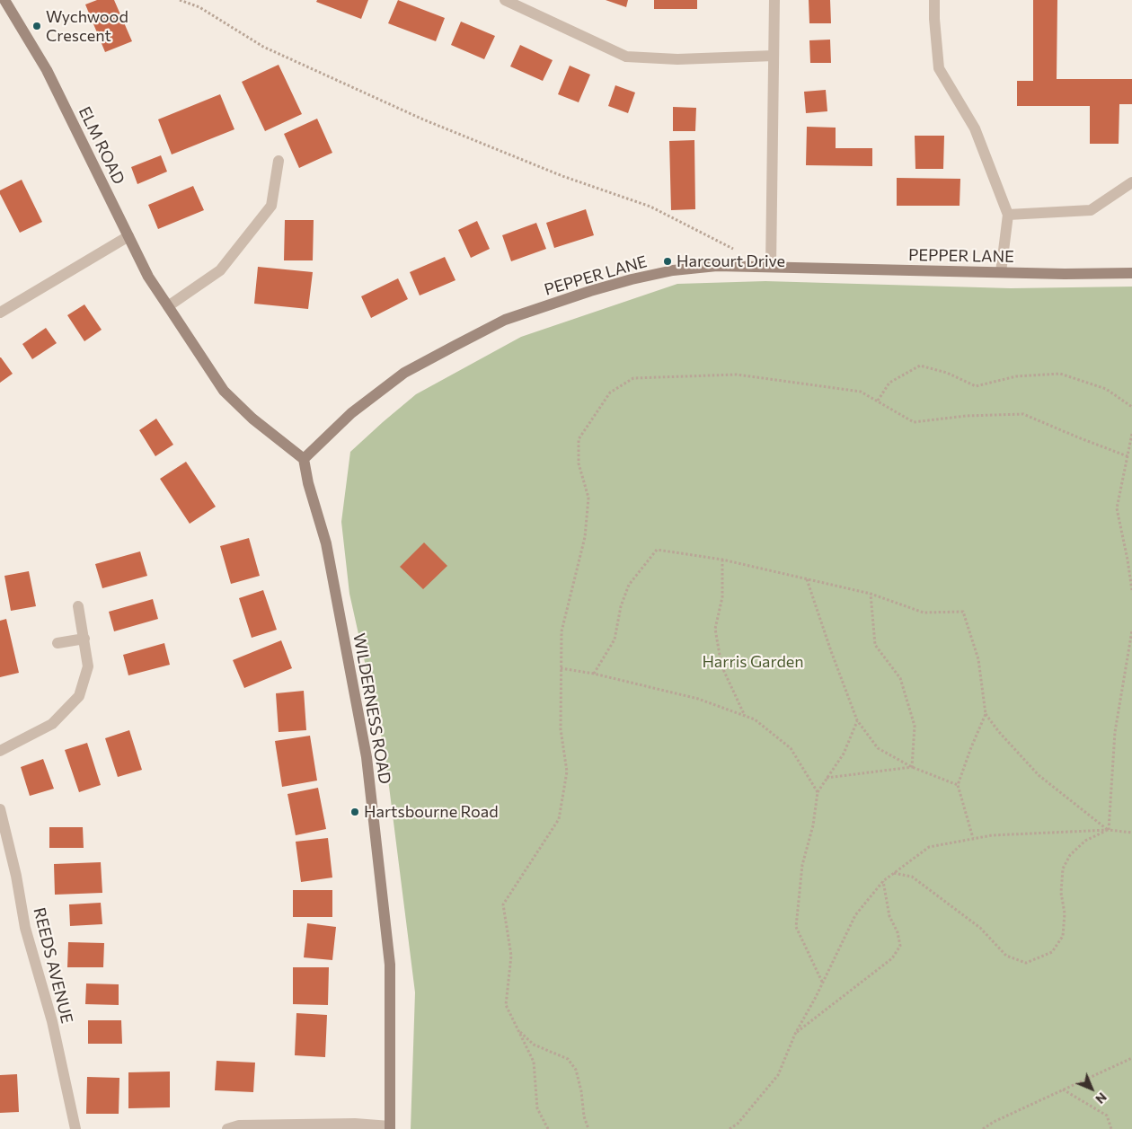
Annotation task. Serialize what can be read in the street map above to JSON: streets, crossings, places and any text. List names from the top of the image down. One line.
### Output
{"streets":{"main road":["ELM ROAD","PEPPER LANE","WILDERNESS ROAD"],"street":["REEDS AVENUE"]},"crossings":[["ELM ROAD","PEPPER LANE"],["ELM ROAD","WILDERNESS ROAD"],["PEPPER LANE","WILDERNESS ROAD"]],"parks":["Harris Garden"],"places":["Wychwood Crescent","Harcourt Drive","Hartsbourne Road"],"north":"bottom right"}
